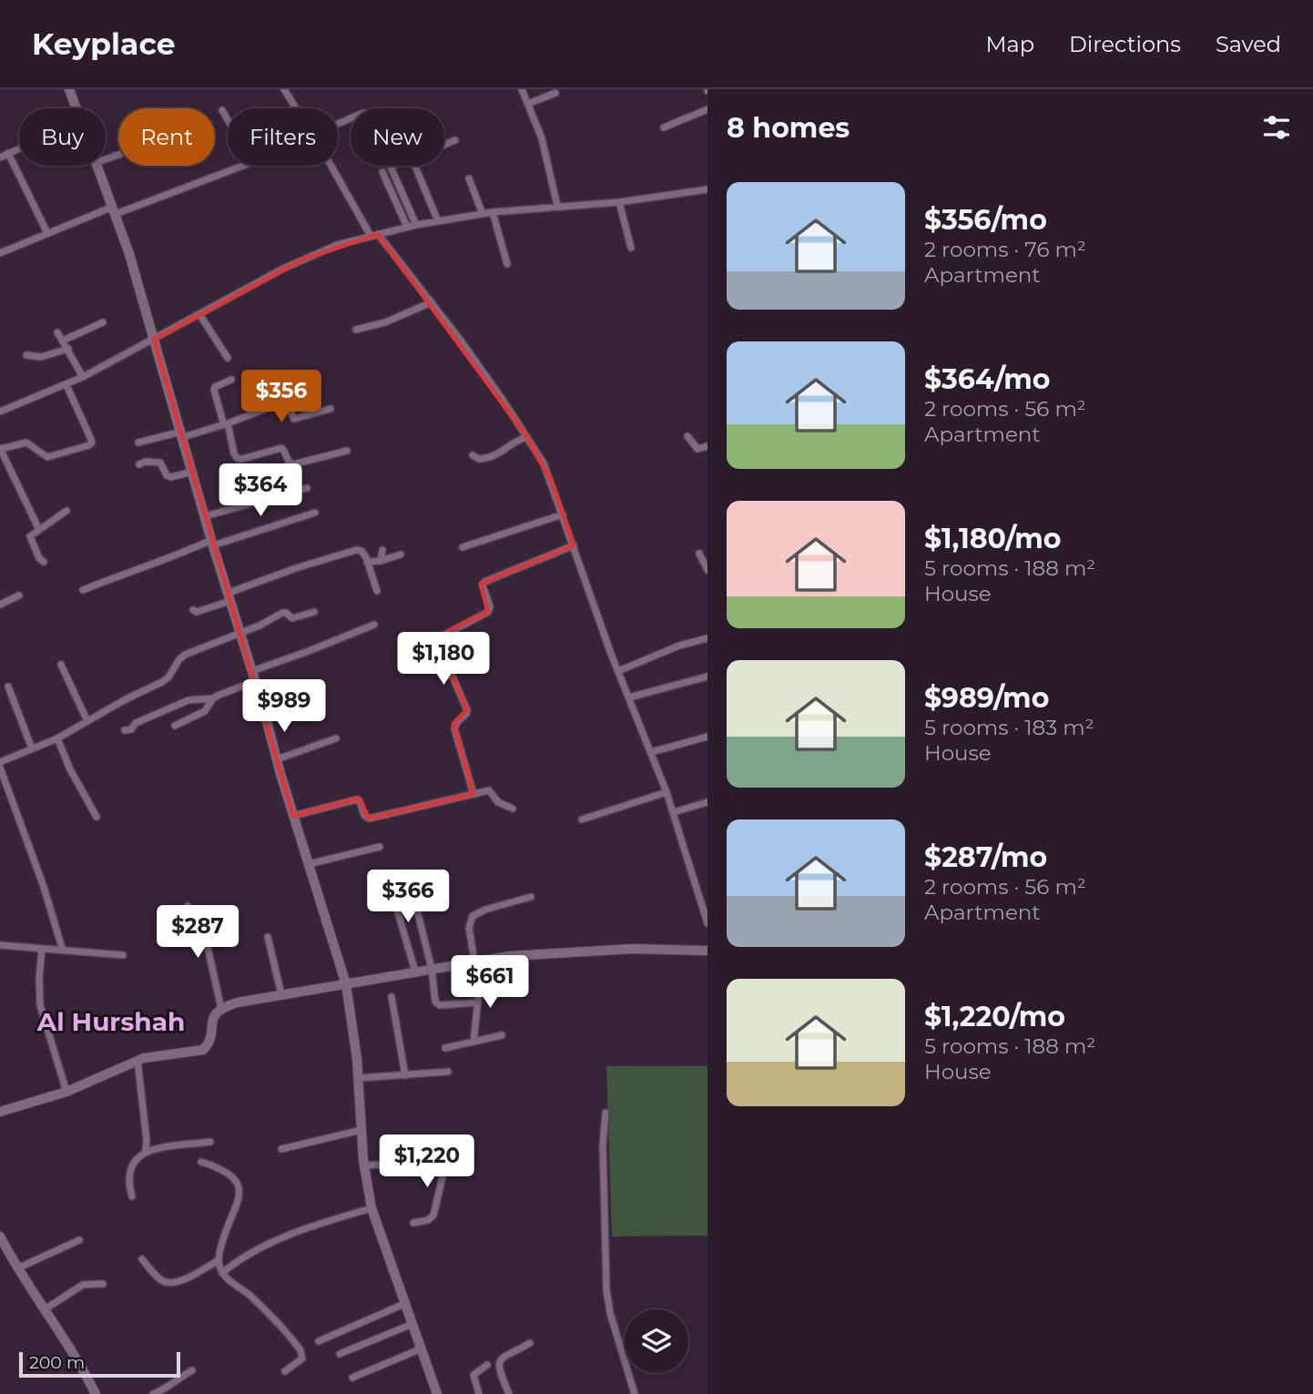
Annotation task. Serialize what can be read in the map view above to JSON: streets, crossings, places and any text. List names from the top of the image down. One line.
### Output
{"districts":["Al Hurshah"],"scale_bar":"200 m","page":{"header":"Keyplace","nav":["Map","Directions","Saved"],"heading":"8 homes","chip":["Buy","Rent","Filters","New"],"list":[{"name":"$356/mo","note":"2 rooms · 76 m² · Apartment"},{"name":"$364/mo","note":"2 rooms · 56 m² · Apartment"},{"name":"$1,180/mo","note":"5 rooms · 188 m² · House"},{"name":"$989/mo","note":"5 rooms · 183 m² · House"},{"name":"$287/mo","note":"2 rooms · 56 m² · Apartment"},{"name":"$1,220/mo","note":"5 rooms · 188 m² · House"}],"price":["$356","$364","$1,180","$989","$366","$287","$661","$1,220"],"scale":"200 m"}}
